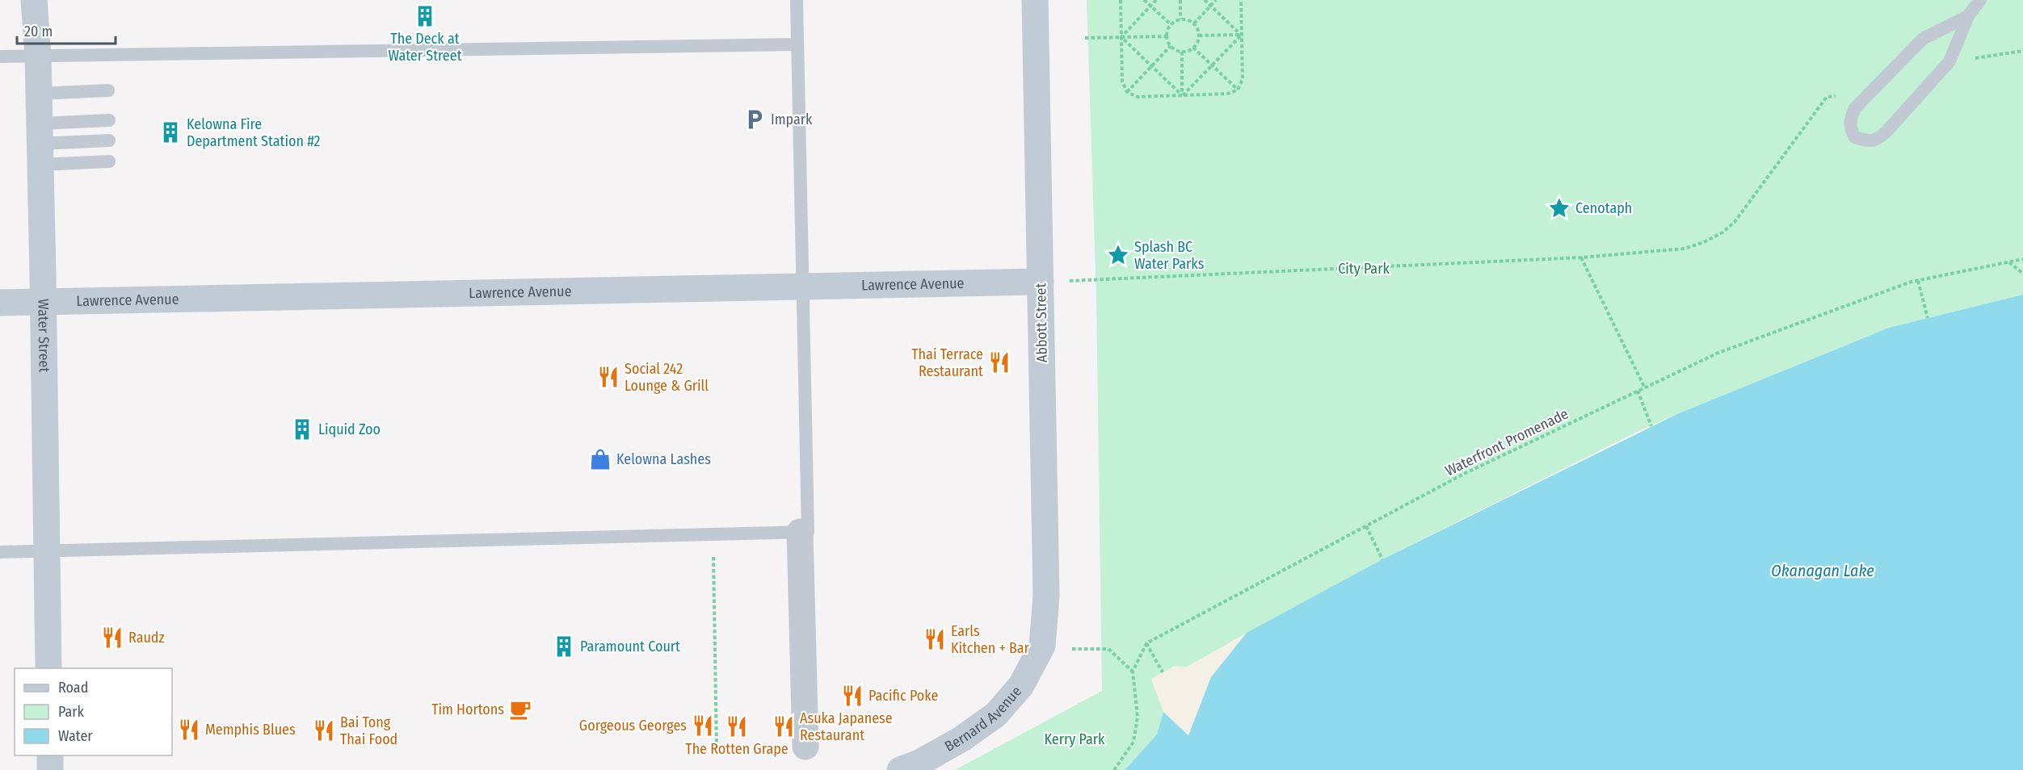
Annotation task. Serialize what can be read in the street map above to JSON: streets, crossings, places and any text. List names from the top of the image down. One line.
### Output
{"streets":{"main road":["Lawrence Avenue","Abbott Street","Water Street","Bernard Avenue"],"path":["Waterfront Promenade"]},"crossings":[["Lawrence Avenue","Abbott Street"],["Lawrence Avenue","Water Street"],["Abbott Street","Bernard Avenue"]],"water":["Okanagan Lake"],"parks":["City Park","Kerry Park"],"places":{"building":["The Deck at Water Street","Kelowna Fire Department Station #2","Liquid Zoo","Paramount Court"],"parking":["Impark"],"place":["Cenotaph","Splash BC Water Parks"],"restaurant":["Thai Terrace Restaurant","Social 242 Lounge & Grill","Raudz","Earls Kitchen + Bar","Pacific Poke","Gorgeous Georges","The Rotten Grape","Asuka Japanese Restaurant","Memphis Blues","Bai Tong Thai Food"],"shop":["Kelowna Lashes"],"cafe":["Tim Hortons"]},"legend":["Road","Park","Water"],"scale_bar":"20 m"}
